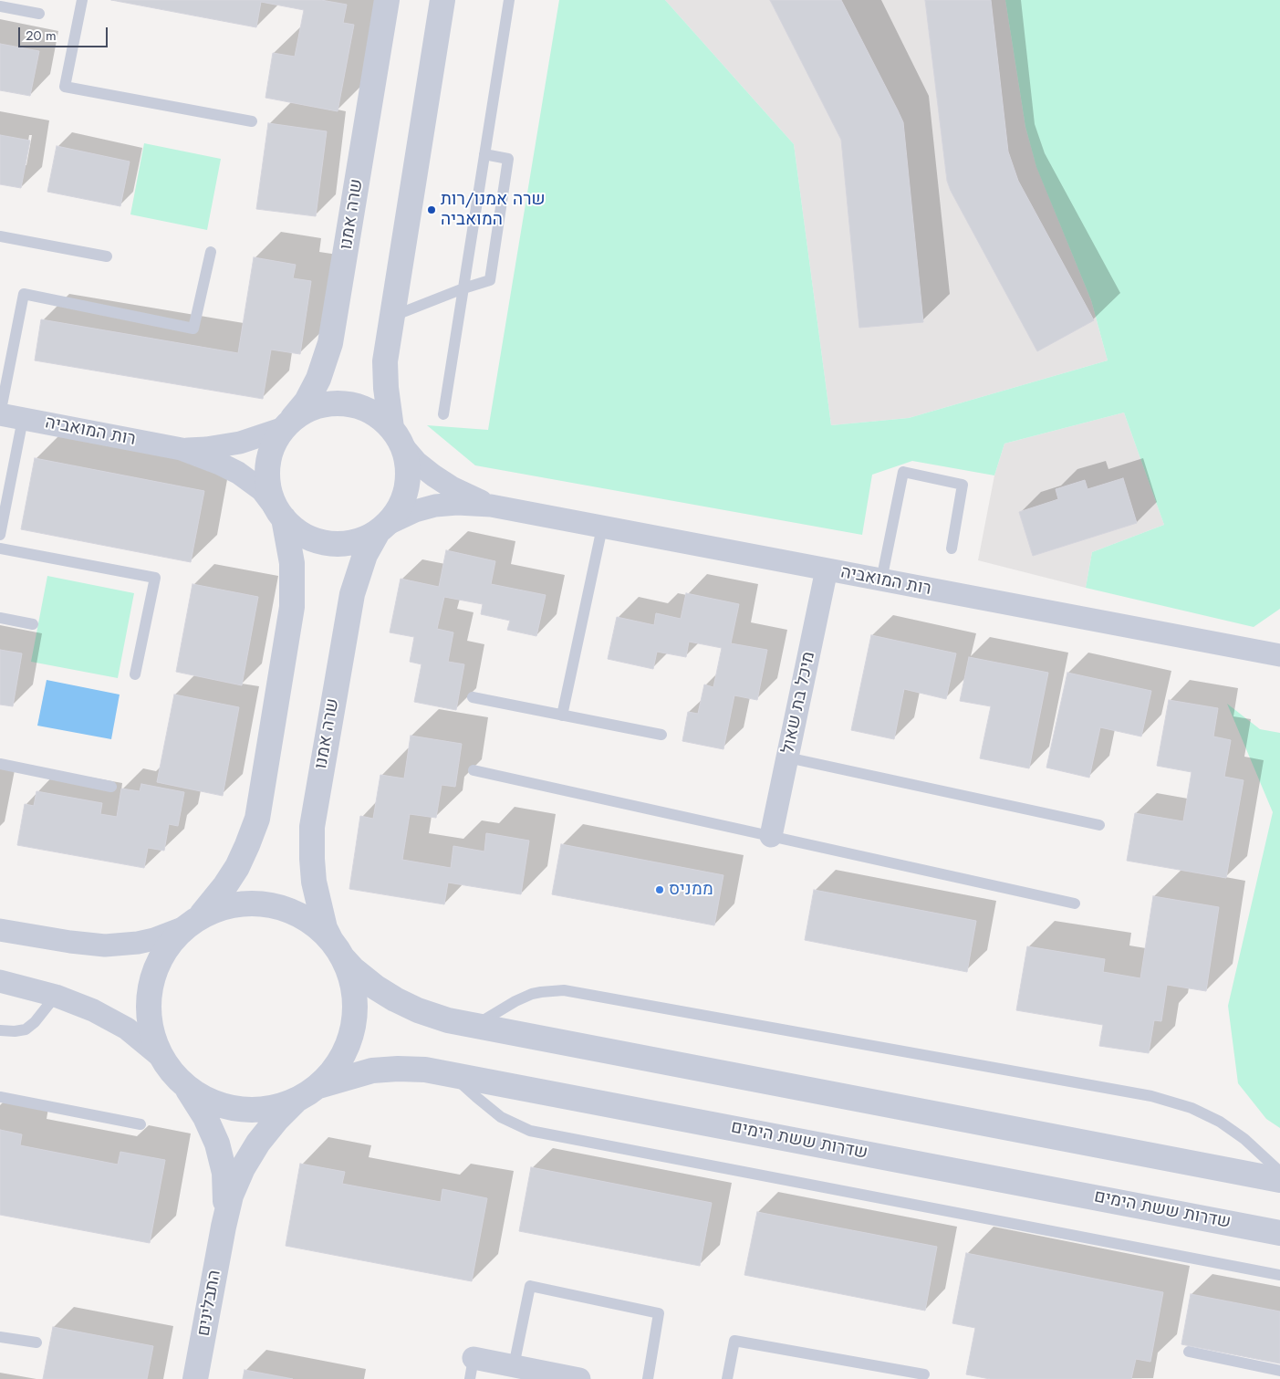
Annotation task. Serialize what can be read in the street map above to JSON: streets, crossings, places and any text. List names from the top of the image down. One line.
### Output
{"streets":{"street":["שרה אמנו","רות המואביה","מיכל בת שאול","שדרות ששת הימים","התבלינים"]},"crossings":[["שרה אמנו","רות המואביה"],["שרה אמנו","שדרות ששת הימים"],["שרה אמנו","התבלינים"],["רות המואביה","מיכל בת שאול"],["שדרות ששת הימים","התבלינים"]],"places":["שרה אמנו/רות המואביה","ממניס"],"scale_bar":"20 m"}
